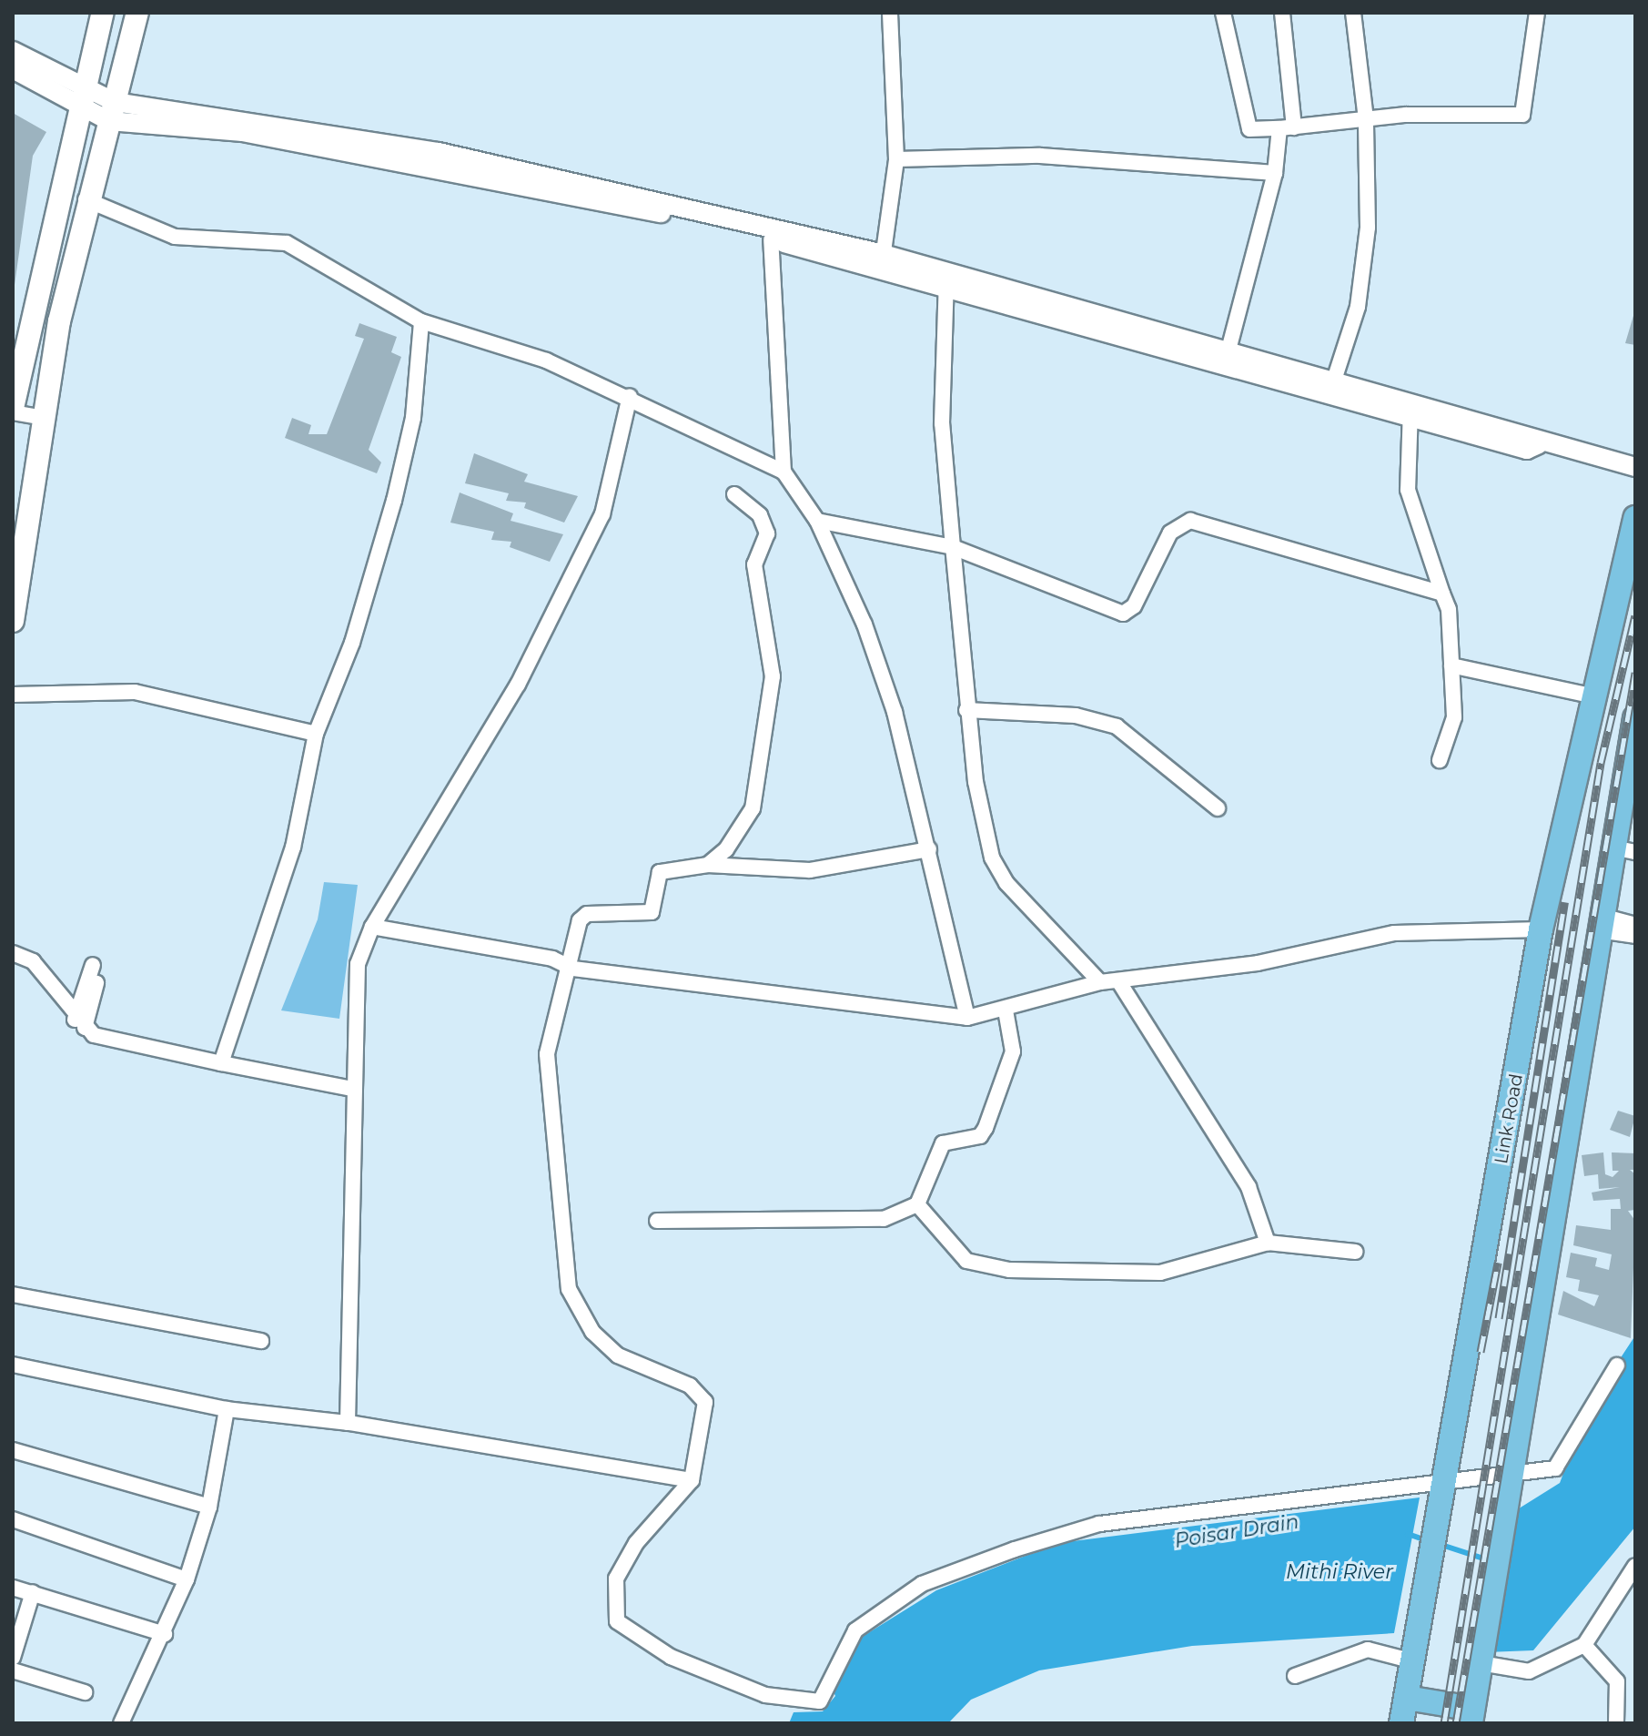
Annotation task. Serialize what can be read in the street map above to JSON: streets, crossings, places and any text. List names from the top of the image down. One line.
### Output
{"streets":{"main road":["Link Road"]},"water":["Poisar Drain","Mithi River"]}
